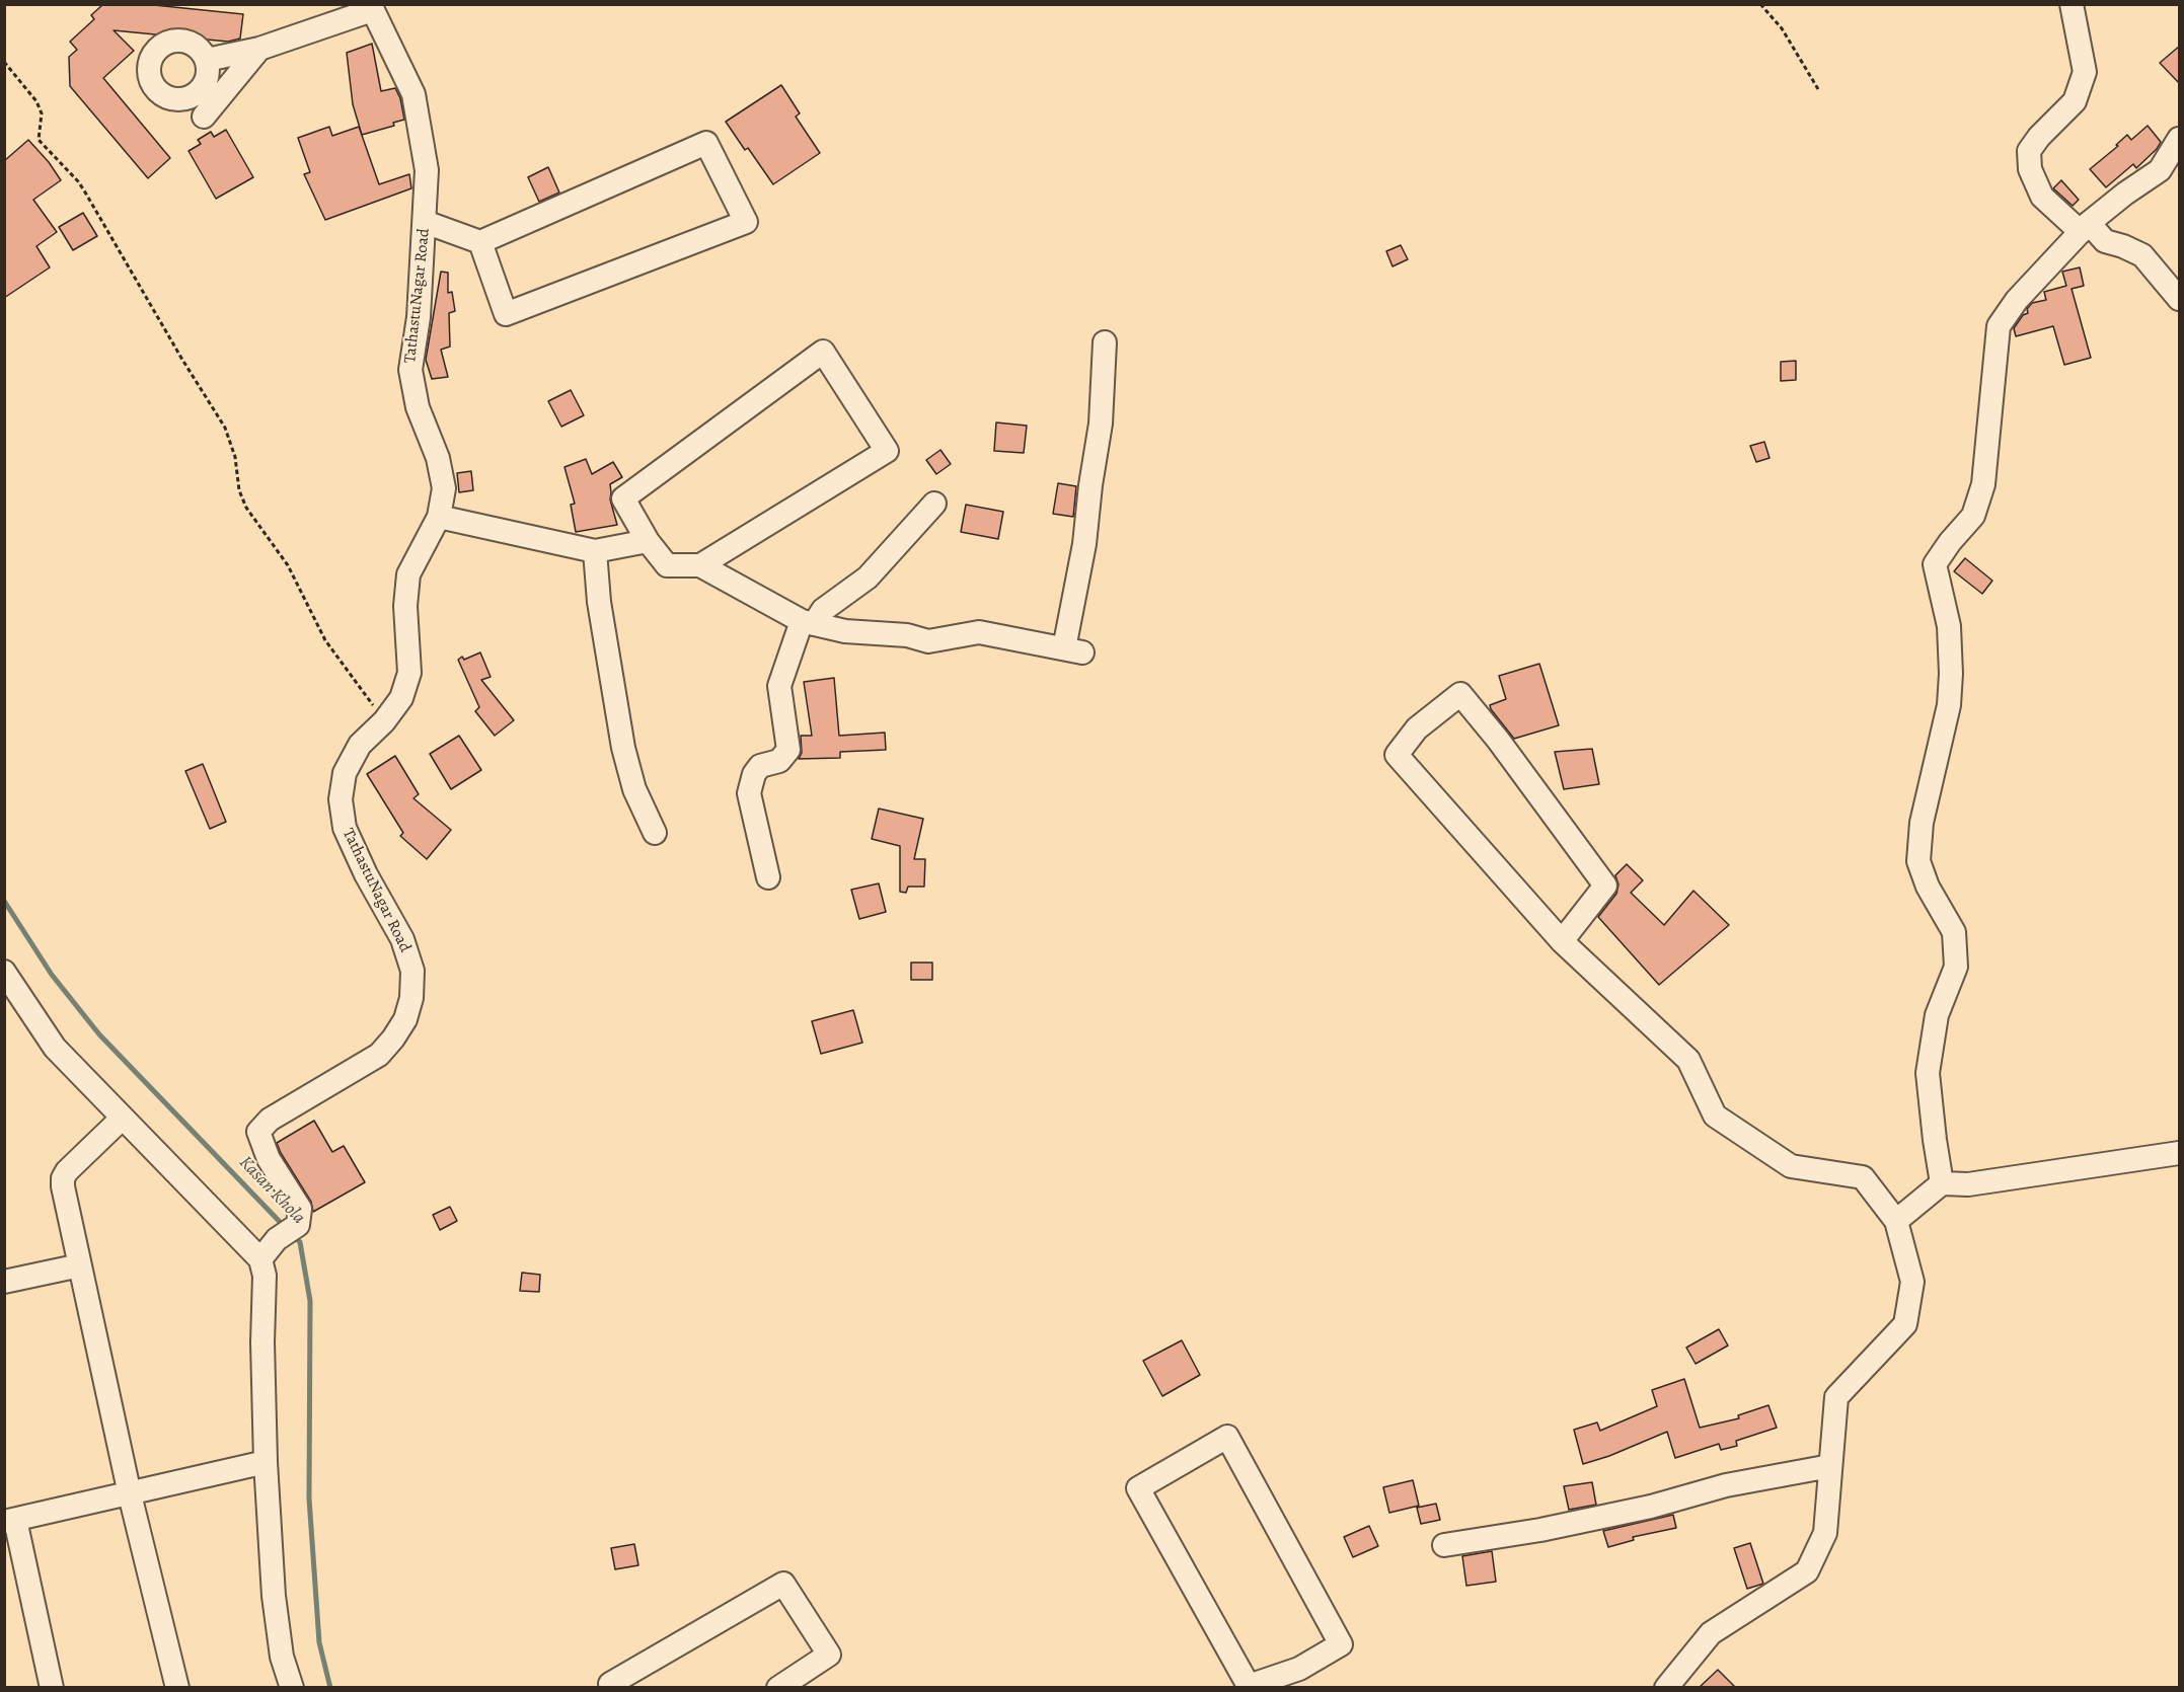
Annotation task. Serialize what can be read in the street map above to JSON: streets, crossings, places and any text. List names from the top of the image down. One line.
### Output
{"streets":{"street":["TathastuNagar Road"]},"water":["Kasan Khola"]}
